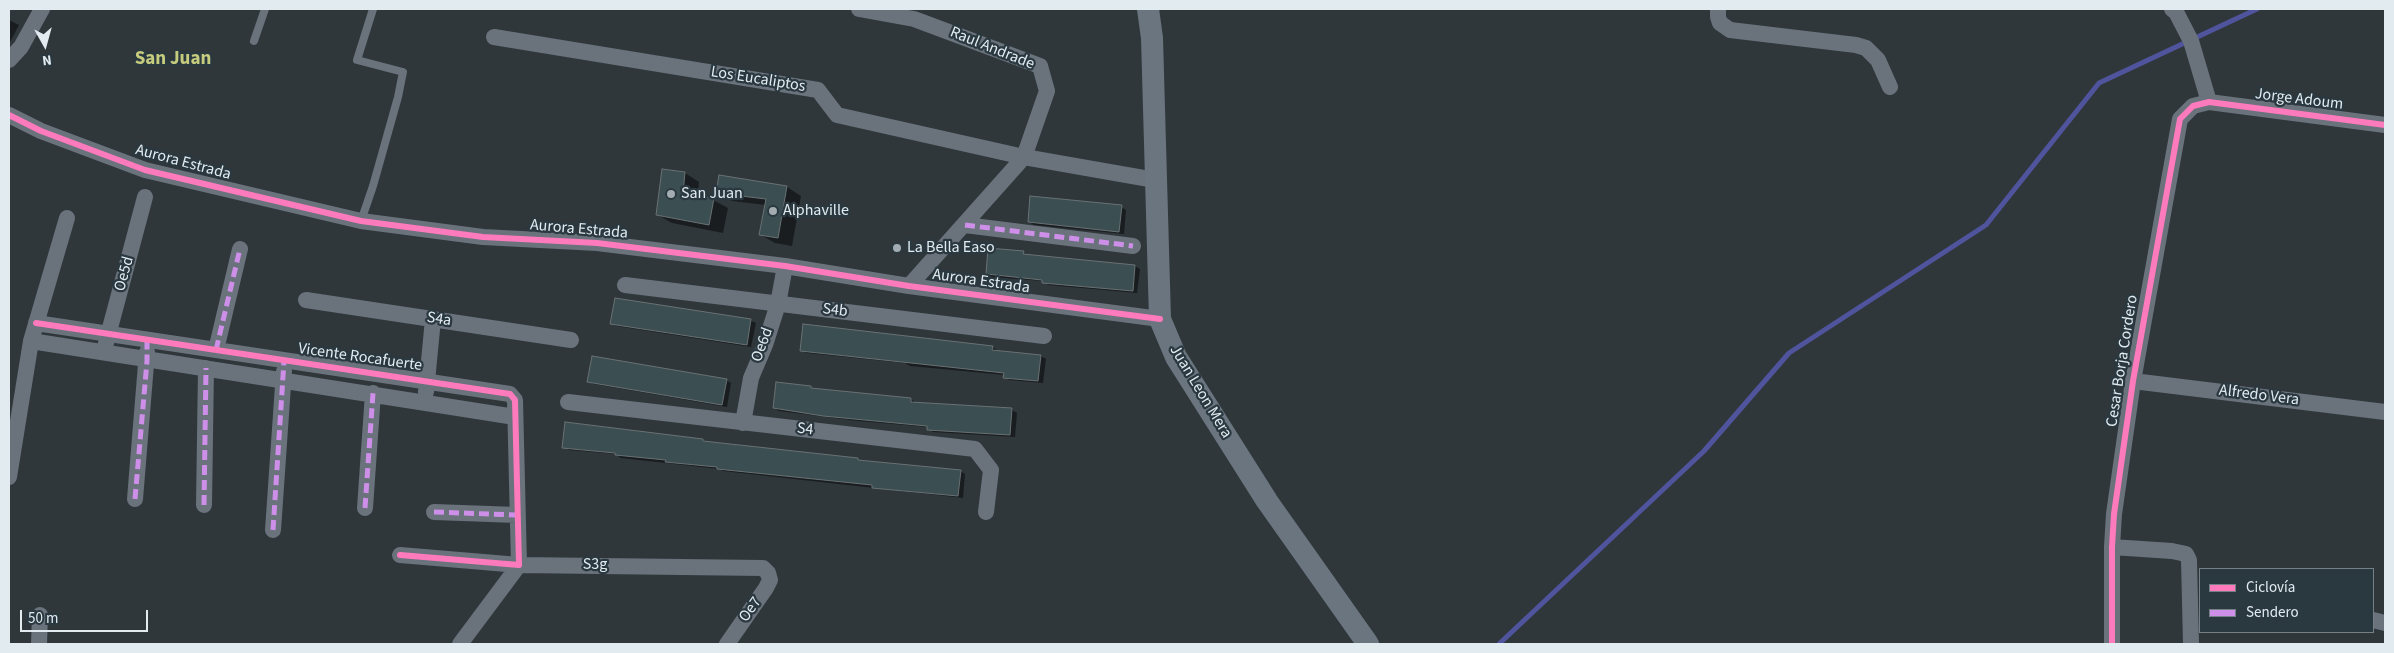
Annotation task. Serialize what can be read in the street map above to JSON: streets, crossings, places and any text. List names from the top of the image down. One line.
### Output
{"streets":{"street":["Raul Andrade","Los Eucaliptos","Jorge Adoum","Aurora Estrada","Oe5d","S4b","S4a","Oe6d","Vicente Rocafuerte","Cesar Borja Cordero","Juan Leon Mera","Alfredo Vera","S4","S3g","Oe7"]},"crossings":[["Raul Andrade","Los Eucaliptos"],["Raul Andrade","Aurora Estrada"],["Los Eucaliptos","Juan Leon Mera"],["Jorge Adoum","Cesar Borja Cordero"],["Aurora Estrada","Oe6d"],["Aurora Estrada","Juan Leon Mera"],["Oe5d","Vicente Rocafuerte"],["S4b","Oe6d"],["Oe6d","S4"],["Vicente Rocafuerte","S3g"],["Cesar Borja Cordero","Alfredo Vera"],["S3g","Oe7"]],"districts":["San Juan"],"places":["San Juan","Alphaville","La Bella Easo"],"legend":["Ciclovía","Sendero"],"scale_bar":"50 m","north":"bottom"}
